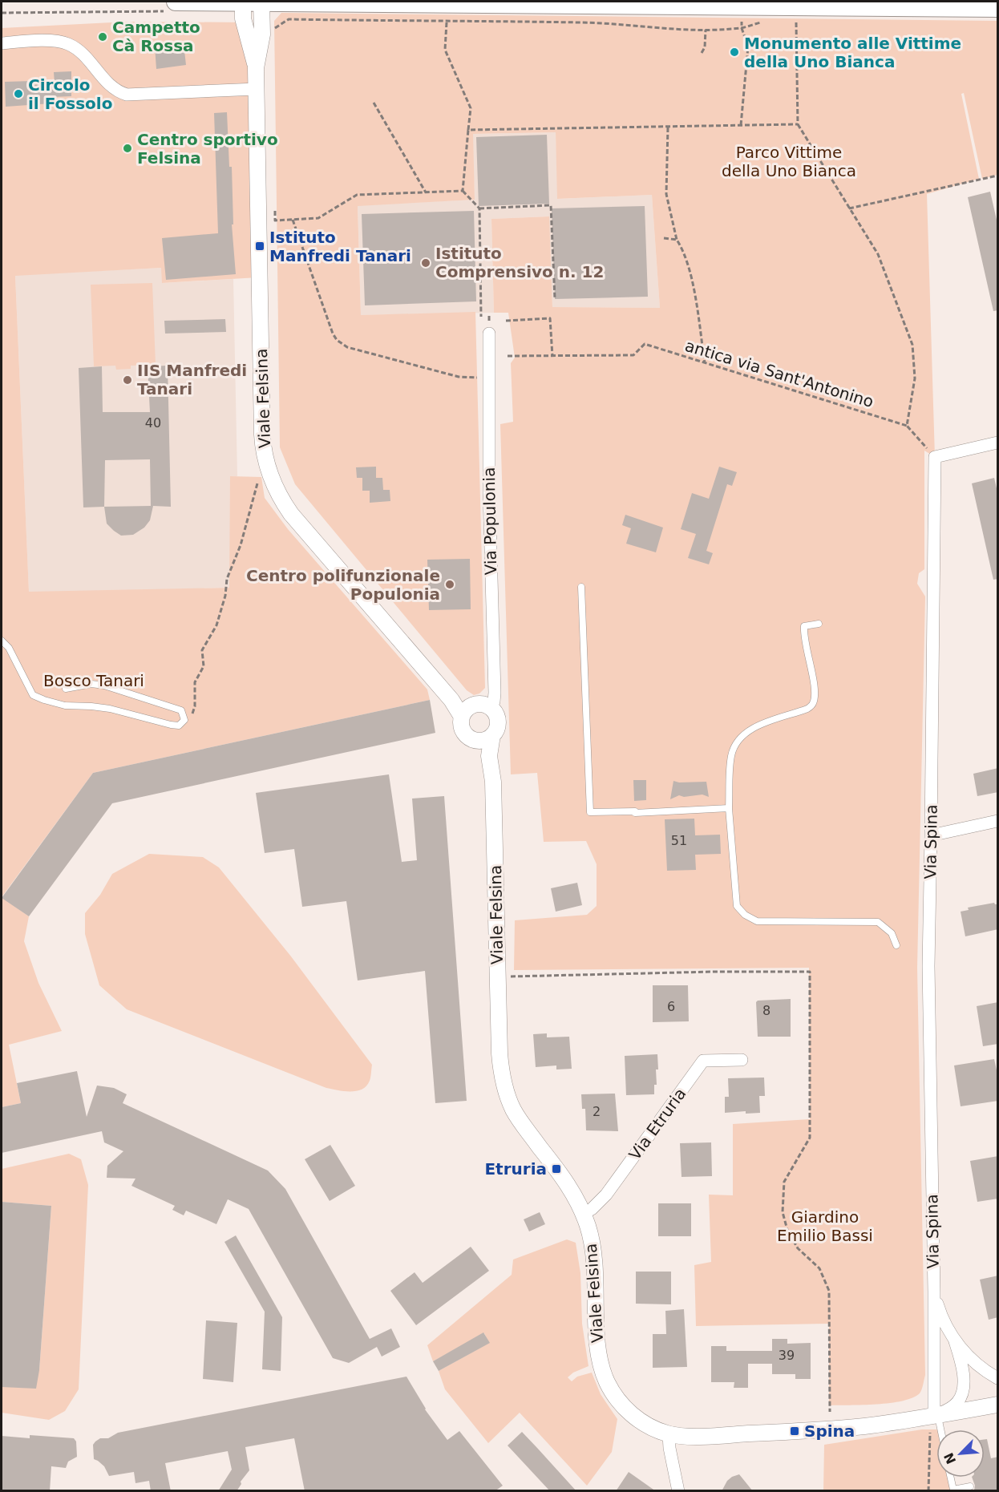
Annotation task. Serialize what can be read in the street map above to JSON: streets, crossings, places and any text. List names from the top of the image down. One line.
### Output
{"streets":{"street":["Viale Felsina","Via Populonia","Via Spina","Via Etruria"],"path":["antica via Sant'Antonino"]},"crossings":[["Viale Felsina","Via Populonia"],["Viale Felsina","Via Spina"],["Viale Felsina","Via Etruria"]],"parks":["Parco Vittime della Uno Bianca","Bosco Tanari","Giardino Emilio Bassi"],"places":{"other":["Campetto Cà Rossa","Monumento alle Vittime della Uno Bianca","Circolo il Fossolo","Centro sportivo Felsina","Istituto Comprensivo n. 12","IIS Manfredi Tanari","Centro polifunzionale Populonia"],"transit":["Istituto Manfredi Tanari","Etruria","Spina"]},"house_numbers":["40","51","6","8","2","39"],"north":"bottom left"}
